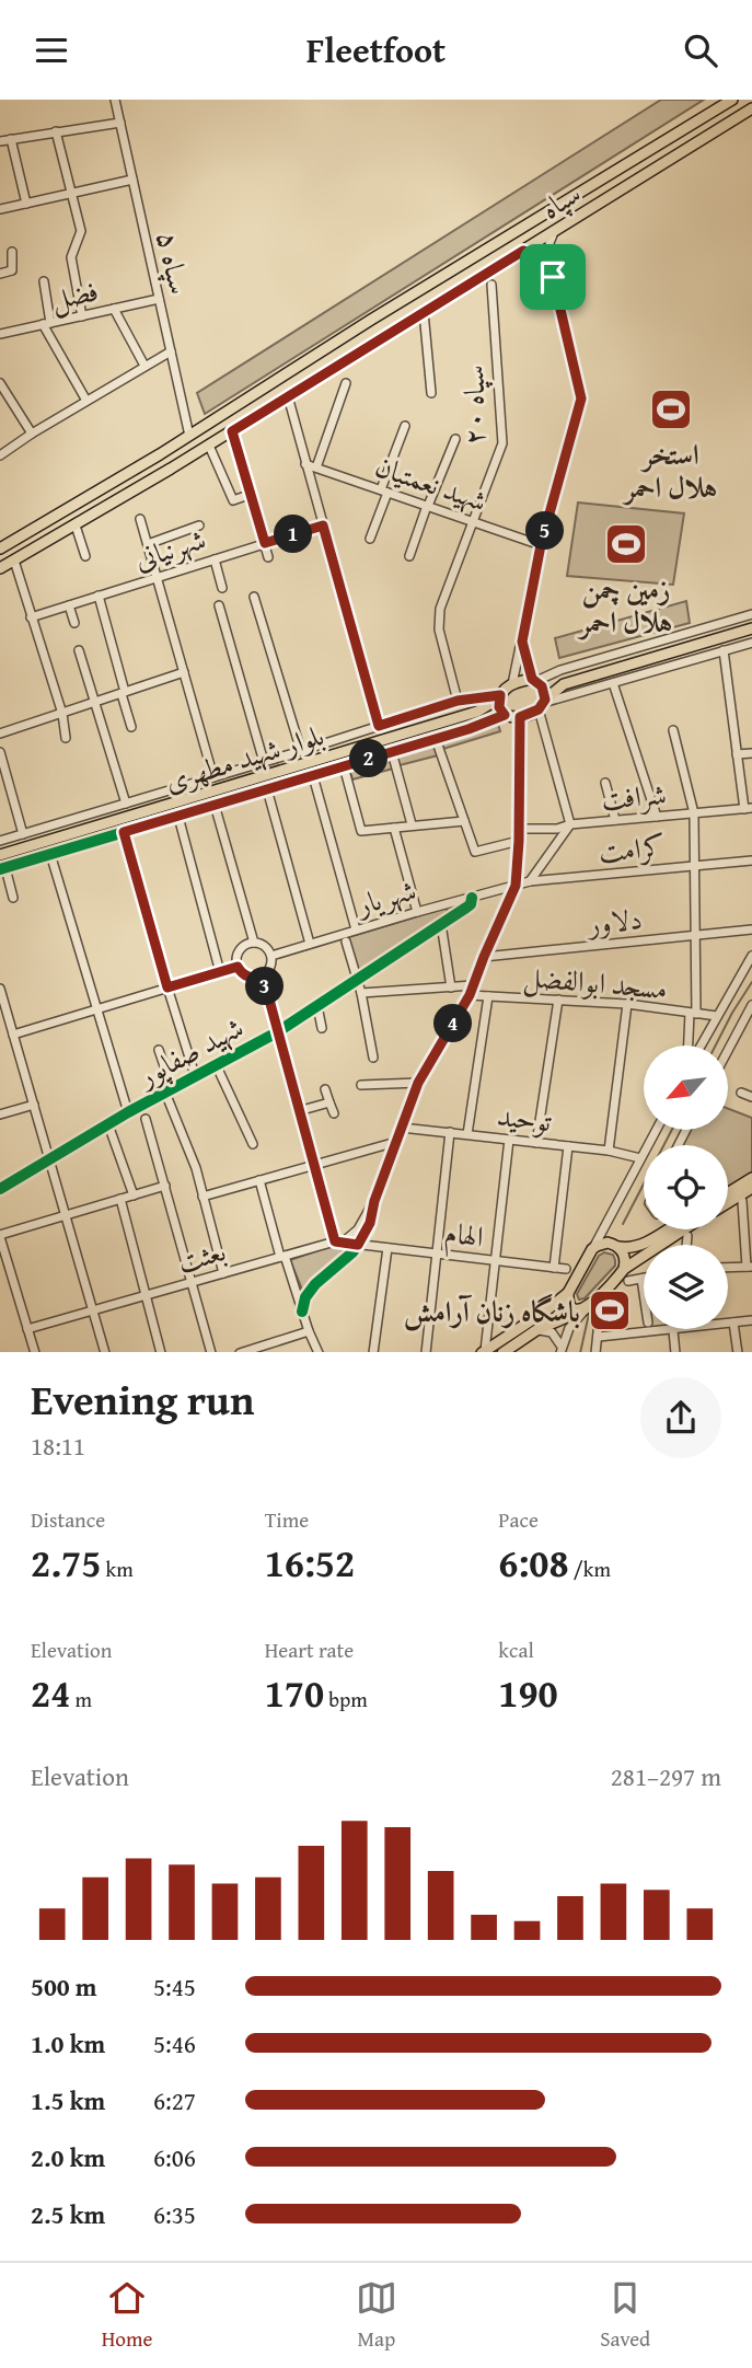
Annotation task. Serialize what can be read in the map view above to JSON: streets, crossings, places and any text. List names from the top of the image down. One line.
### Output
{"streets":{"main road":["سپاه","بلوار شهید مطهری"],"street":["سپاه ۵","فضل","سپاه ۲۰","شهید نعمتیان","شهرنیانی","شرافت","کرامت","شهریار","دلاور","مسجد ابوالفضل","شهید صفاپور","توحید","الهام","بعثت"]},"crossings":[["سپاه","سپاه ۵"],["سپاه ۵","فضل"],["سپاه ۲۰","شهید نعمتیان"],["کرامت","شهریار"],["شهریار","شهید صفاپور"],["الهام","بعثت"]],"places":{"sports":["استخر هلال احمر","زمین چمن هلال احمر","باشگاه زنان آرامش"]},"north":"bottom left","page":{"header":"Fleetfoot","pins":["5","1","2","3","4"],"heading":["Evening run","18:11"],"stats":[["Distance","2.75 km"],["Time","16:52"],["Pace","6:08 /km"],["Elevation","24 m"],["Heart rate","170 bpm"],["kcal","190"]],"chart":["Elevation","281–297 m"],"list":[{"name":"500 m","note":"5:45"},{"name":"1.0 km","note":"5:46"},{"name":"1.5 km","note":"6:27"},{"name":"2.0 km","note":"6:06"},{"name":"2.5 km","note":"6:35"}],"tabs":["Home","Map","Saved"]}}
